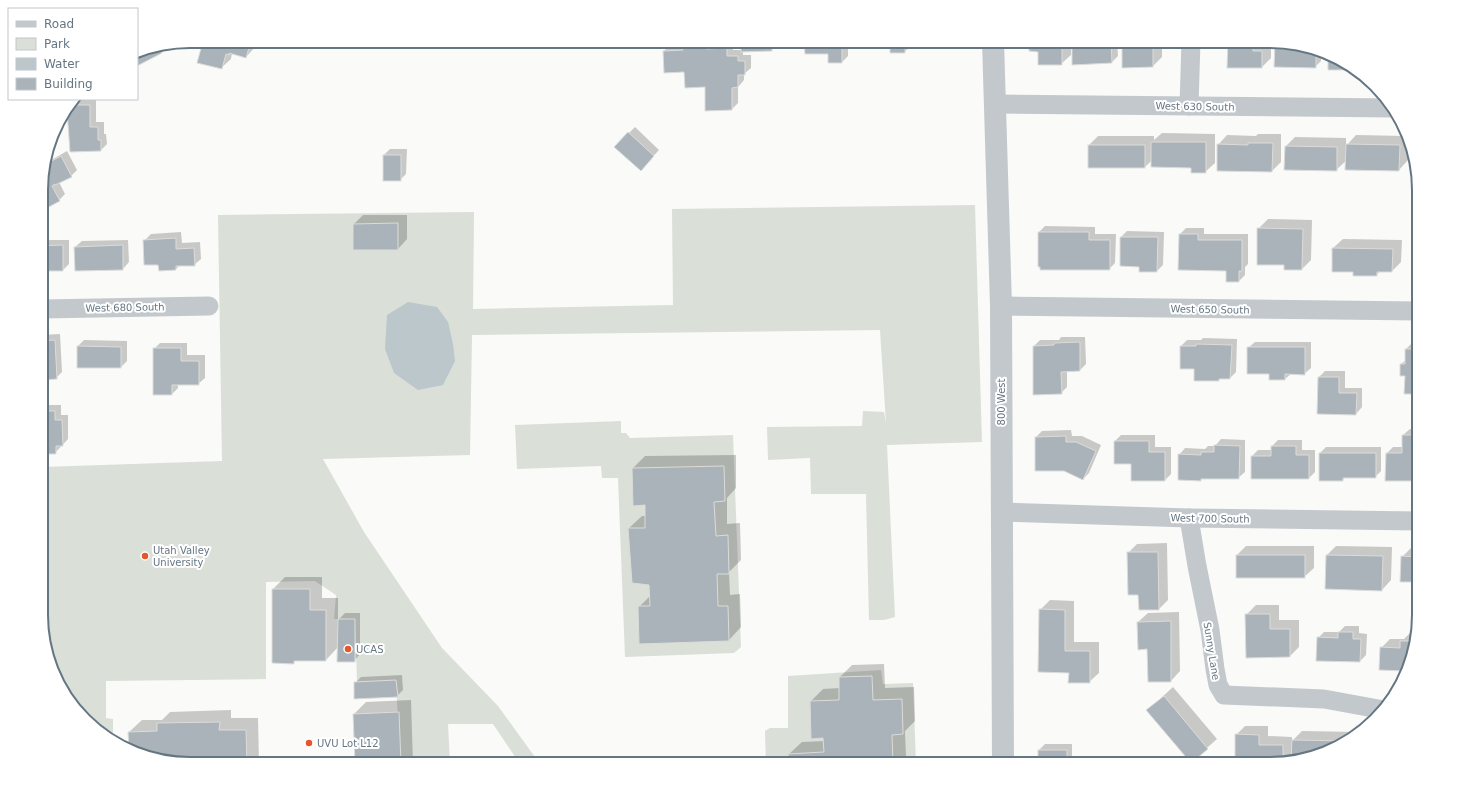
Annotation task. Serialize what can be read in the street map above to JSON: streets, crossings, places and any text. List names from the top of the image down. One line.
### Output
{"streets":{"street":["West 630 South","West 680 South","West 650 South","800 West","West 700 South","Sunny Lane"]},"crossings":[["West 630 South","800 West"],["West 650 South","800 West"],["800 West","West 700 South"],["West 700 South","Sunny Lane"]],"places":["Utah Valley University","UCAS","UVU Lot L12"],"legend":["Road","Park","Water","Building"]}
